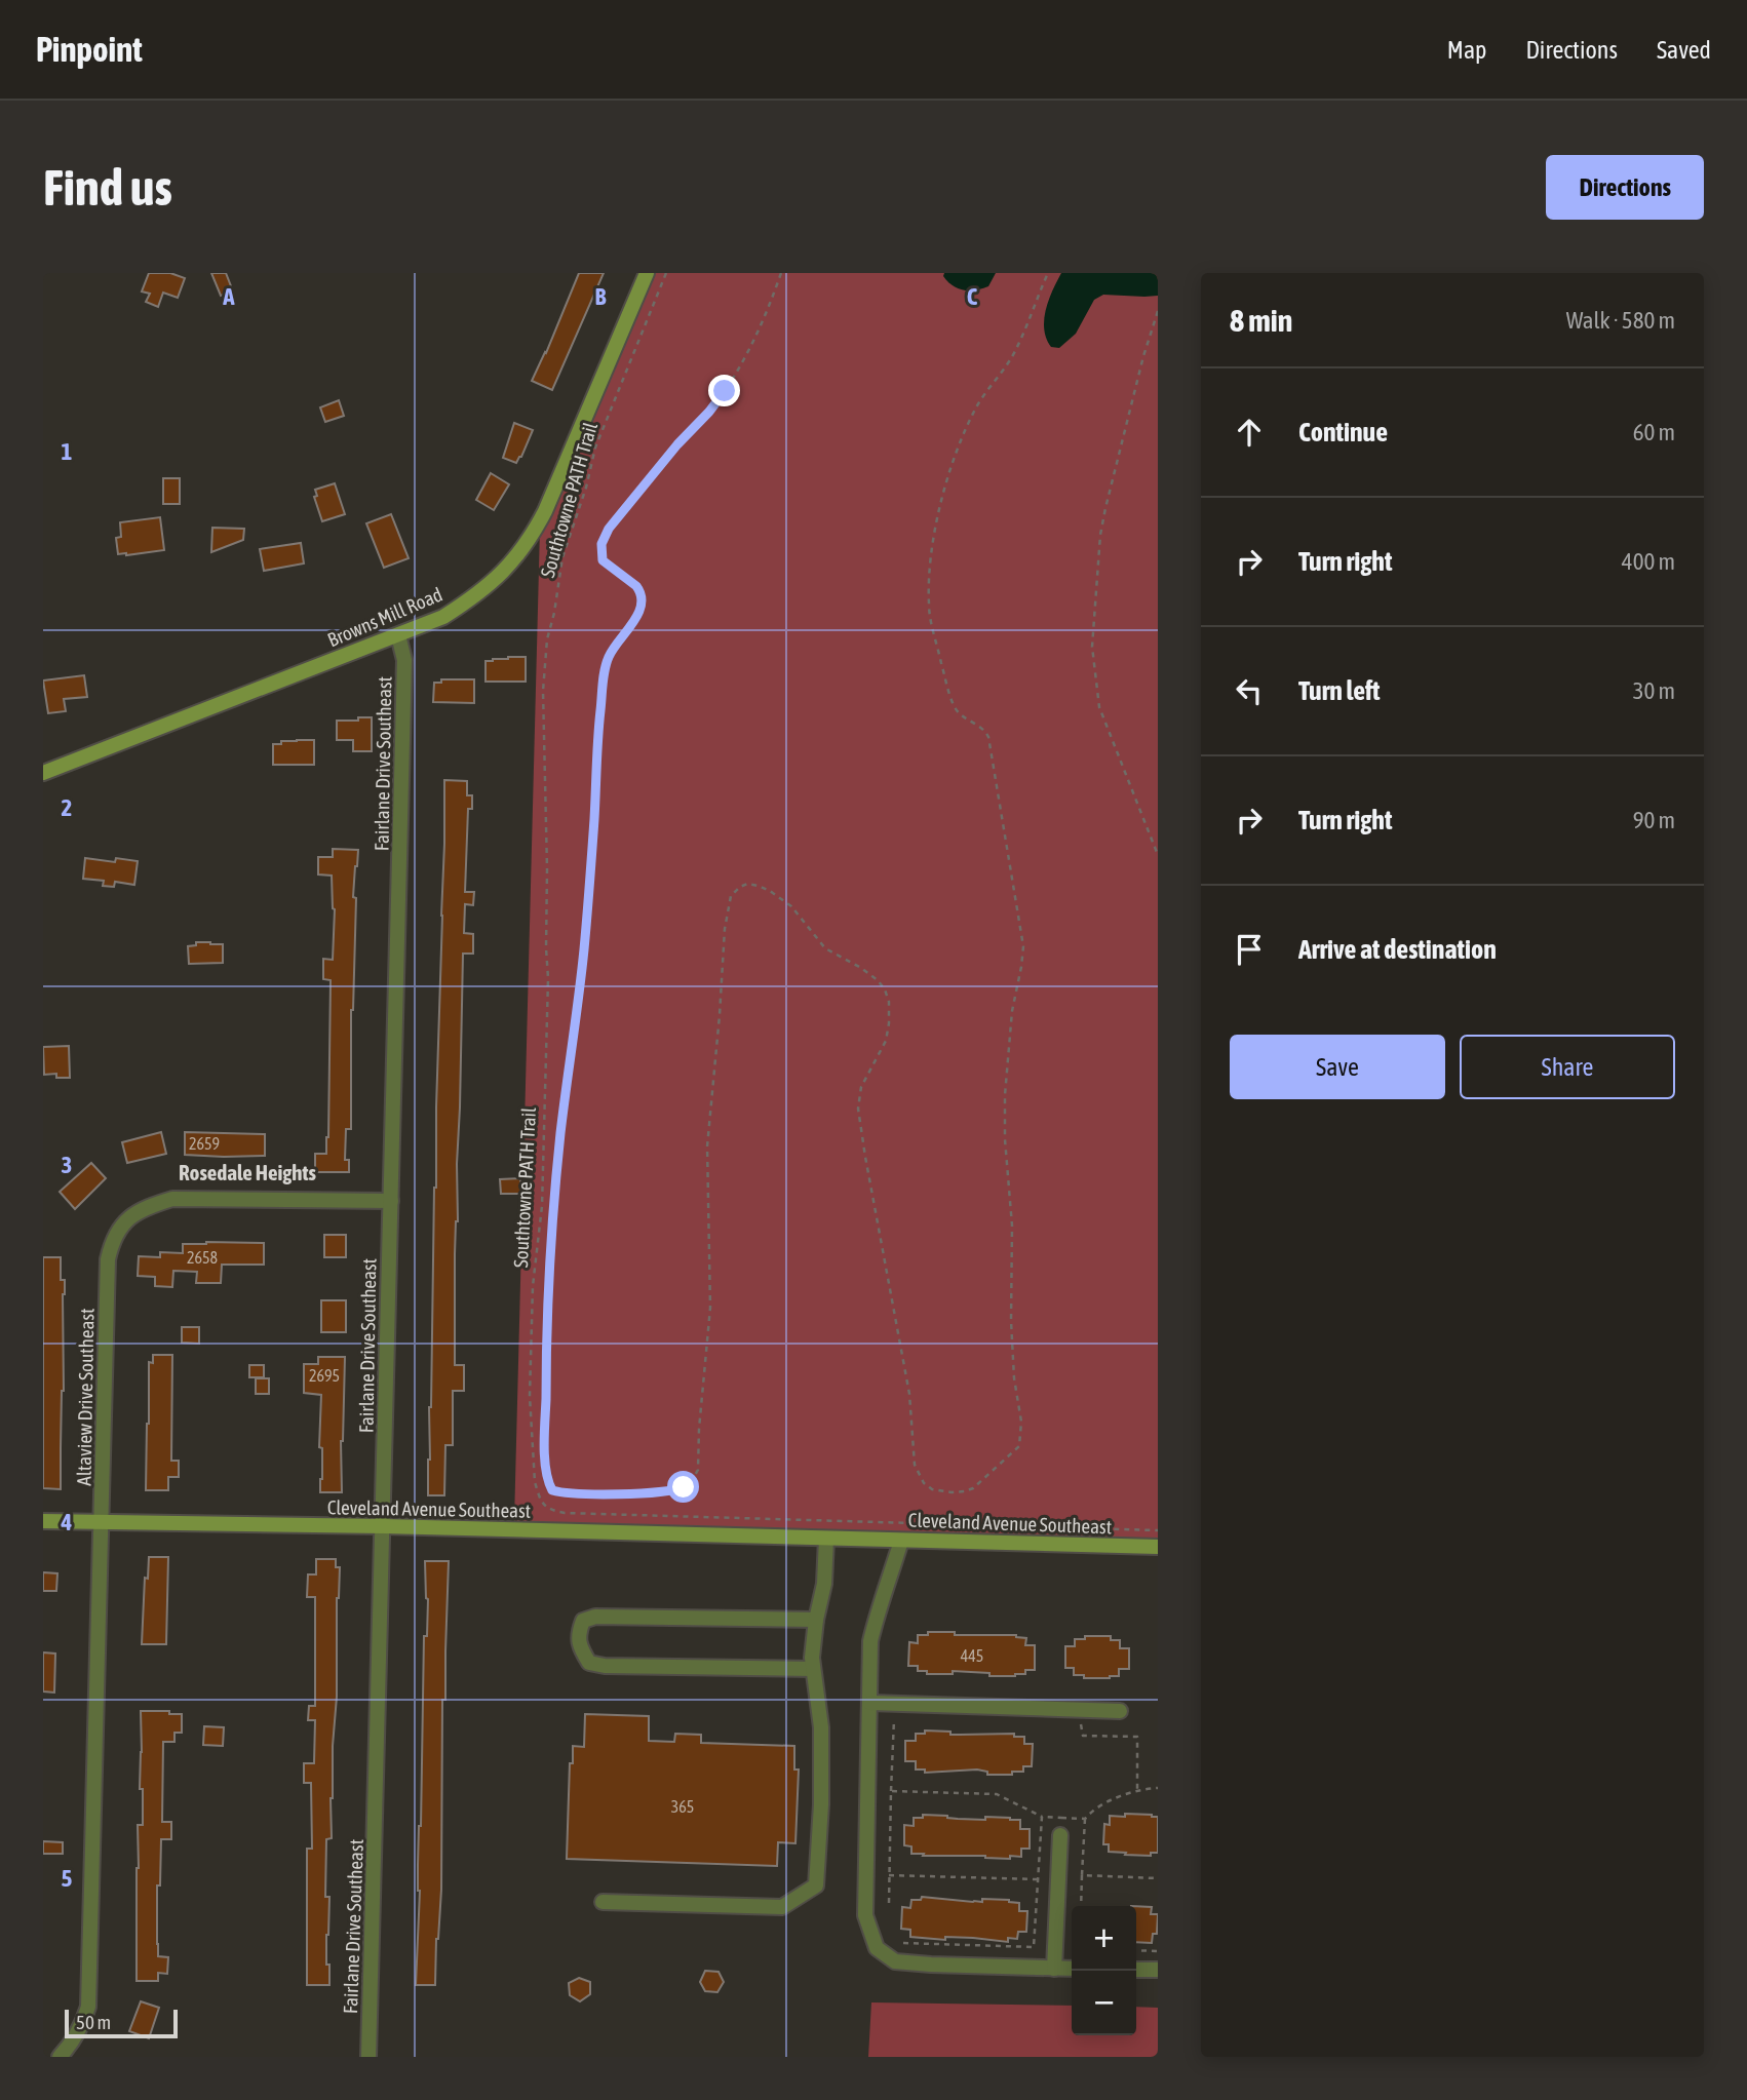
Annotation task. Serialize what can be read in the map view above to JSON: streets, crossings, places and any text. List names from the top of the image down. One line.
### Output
{"streets":{"main road":["Browns Mill Road","Cleveland Avenue Southeast"],"street":["Fairlane Drive Southeast","Altaview Drive Southeast"],"path":["Southtowne PATH Trail"]},"crossings":[["Browns Mill Road","Fairlane Drive Southeast"],["Fairlane Drive Southeast","Altaview Drive Southeast"],["Fairlane Drive Southeast","Cleveland Avenue Southeast"],["Altaview Drive Southeast","Cleveland Avenue Southeast"]],"districts":["Rosedale Heights"],"house_numbers":["2659","2658","2695","445","365"],"scale_bar":"50 m","page":{"header":"Pinpoint","nav":["Map","Directions","Saved"],"buttons":["Directions",["Save","Share"]],"title":"Find us","heading":["8 min","Walk · 580 m"],"list":[["Continue","60 m"],["Turn right","400 m"],["Turn left","30 m"],["Turn right","90 m"],"Arrive at destination"],"map_buttons":["+","−"],"scale":"50 m"},"grid":{"columns":["A","B","C"],"rows":["1","2","3","4","5"]}}
